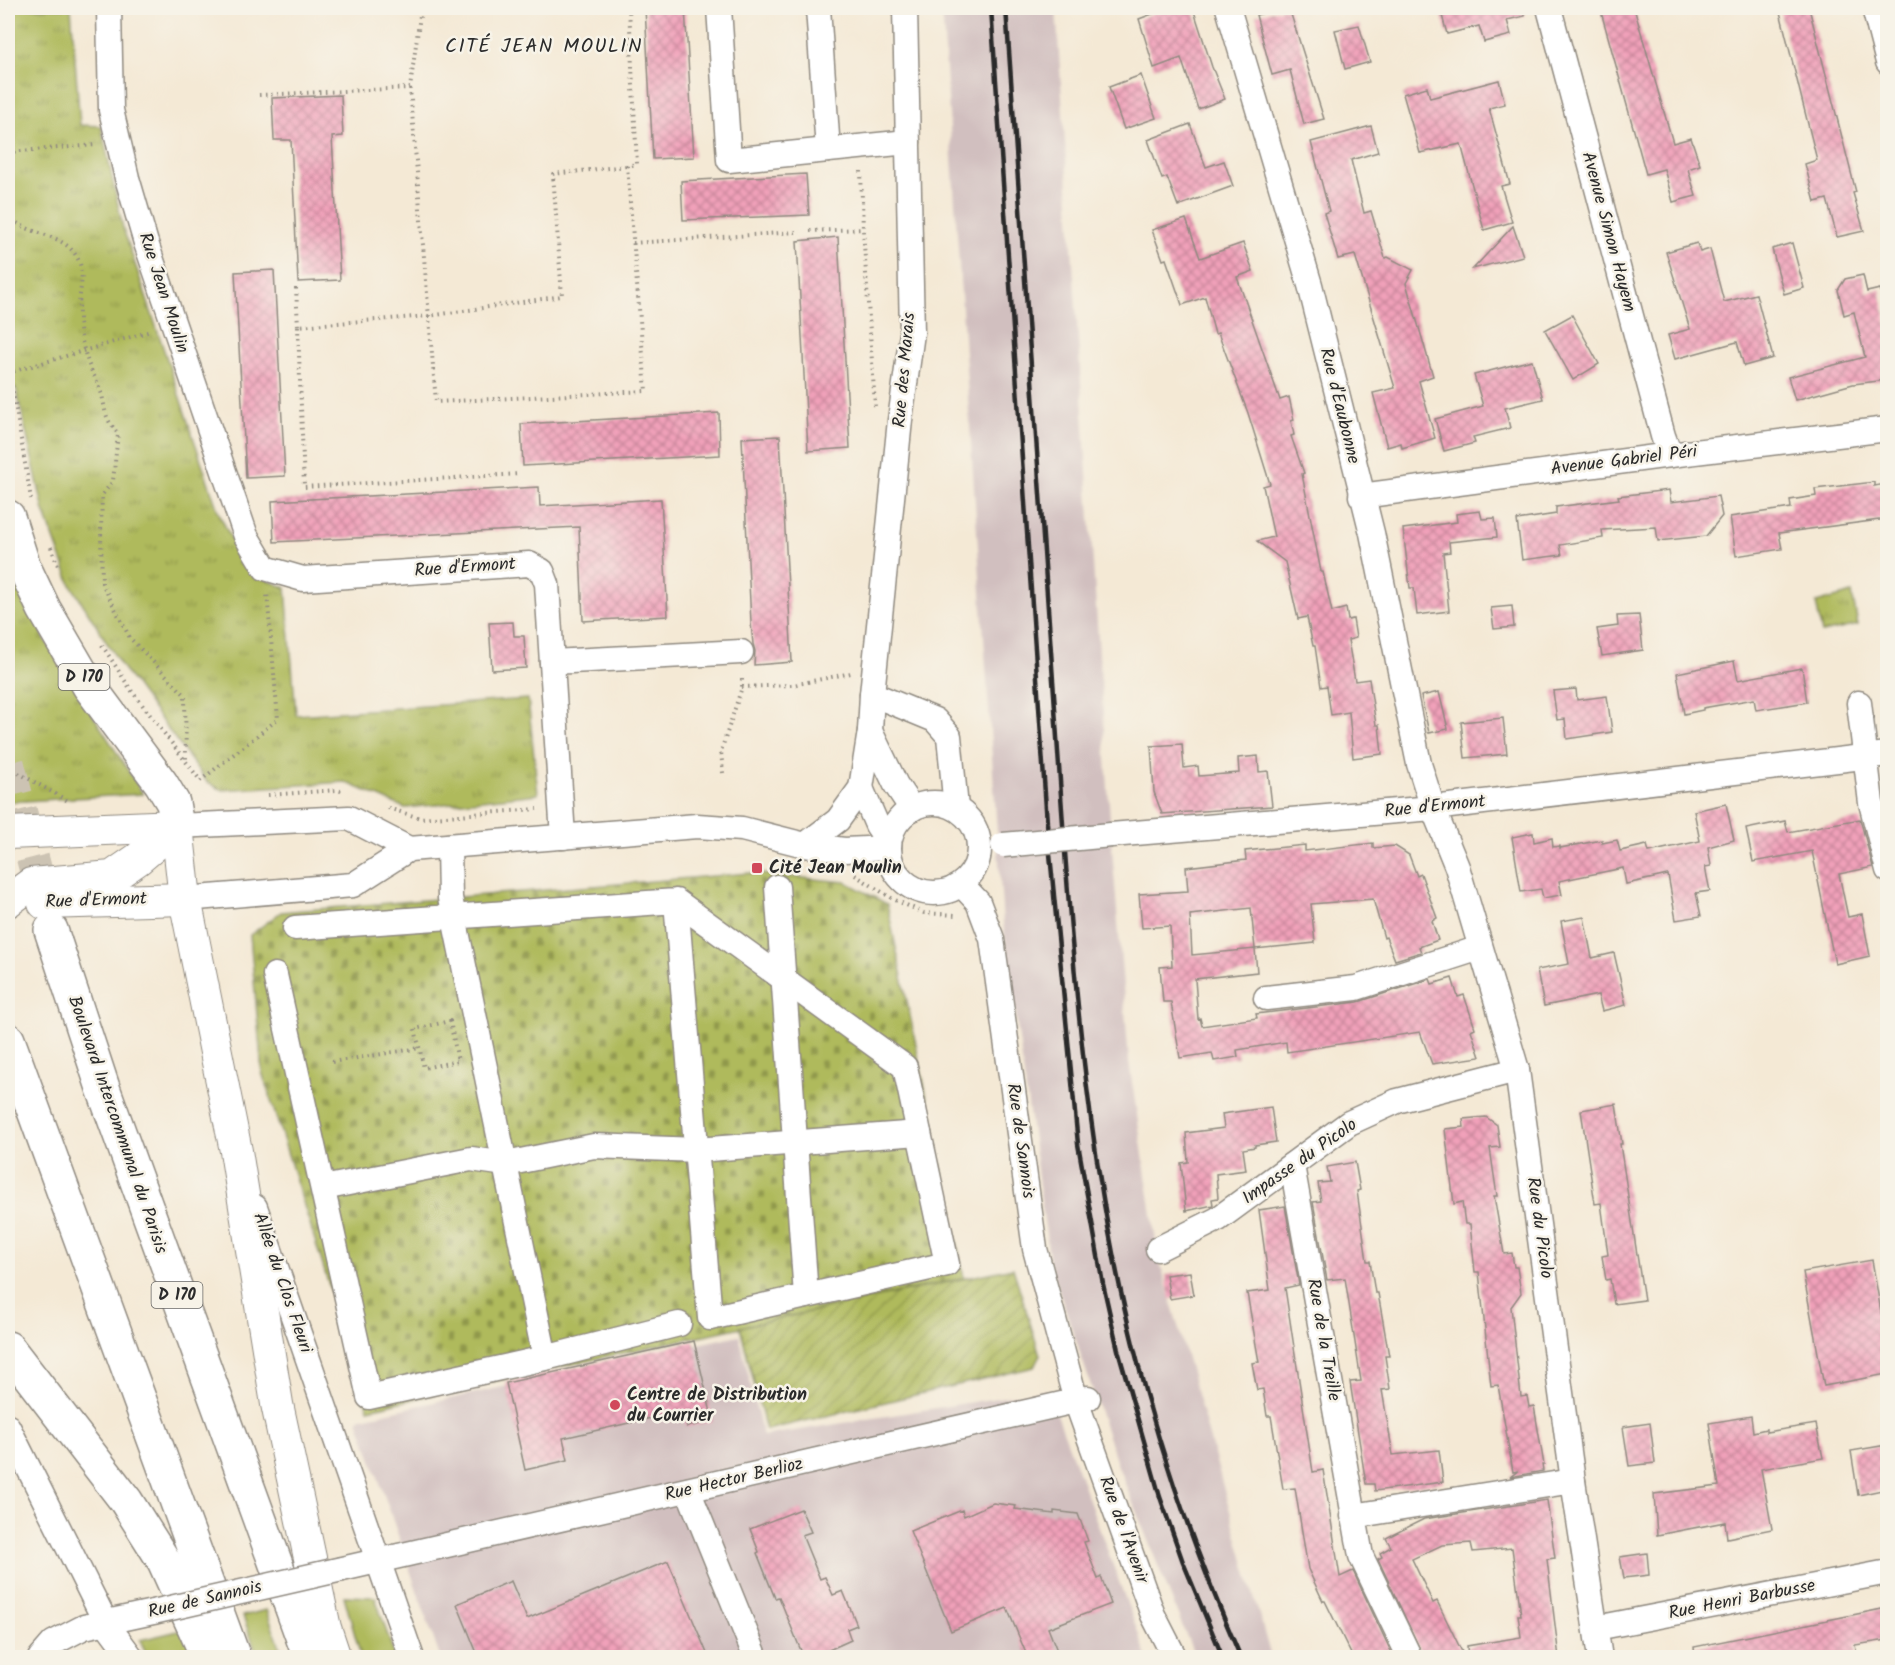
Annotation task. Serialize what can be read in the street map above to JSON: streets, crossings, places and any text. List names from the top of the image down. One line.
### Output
{"streets":{"highway":["D 170","Boulevard Intercommunal du Parisis"],"main road":["Rue d'Ermont","Allée du Clos Fleuri"],"street":["Avenue Simon Hayem","Rue Jean Moulin","Rue des Marais","Rue d'Eaubonne","Avenue Gabriel Péri","Rue de Sannois","Impasse du Picolo","Rue du Picolo","Rue de la Treille","Rue Hector Berlioz","Rue de l'Avenir","Rue Henri Barbusse"]},"crossings":[["Avenue Simon Hayem","Avenue Gabriel Péri"],["Rue Jean Moulin","Rue d'Ermont"],["Rue des Marais","Rue d'Ermont"],["Rue des Marais","Rue de Sannois"],["Rue d'Eaubonne","Avenue Gabriel Péri"],["Rue d'Eaubonne","Rue d'Ermont"],["Rue d'Eaubonne","Rue du Picolo"],["Rue d'Ermont","Rue de Sannois"],["Rue d'Ermont","Rue du Picolo"],["Rue d'Ermont","Allée du Clos Fleuri"],["D 170","Allée du Clos Fleuri"],["Rue de Sannois","Allée du Clos Fleuri"],["Rue de Sannois","Rue Hector Berlioz"],["Rue de Sannois","Rue de l'Avenir"],["Impasse du Picolo","Rue du Picolo"],["Impasse du Picolo","Rue de la Treille"],["Rue du Picolo","Rue Henri Barbusse"],["Allée du Clos Fleuri","Rue Hector Berlioz"],["Rue Hector Berlioz","Rue de l'Avenir"]],"districts":["CITÉ JEAN MOULIN"],"places":{"transit":["Cité Jean Moulin"],"other":["Centre de Distribution du Courrier"]}}
